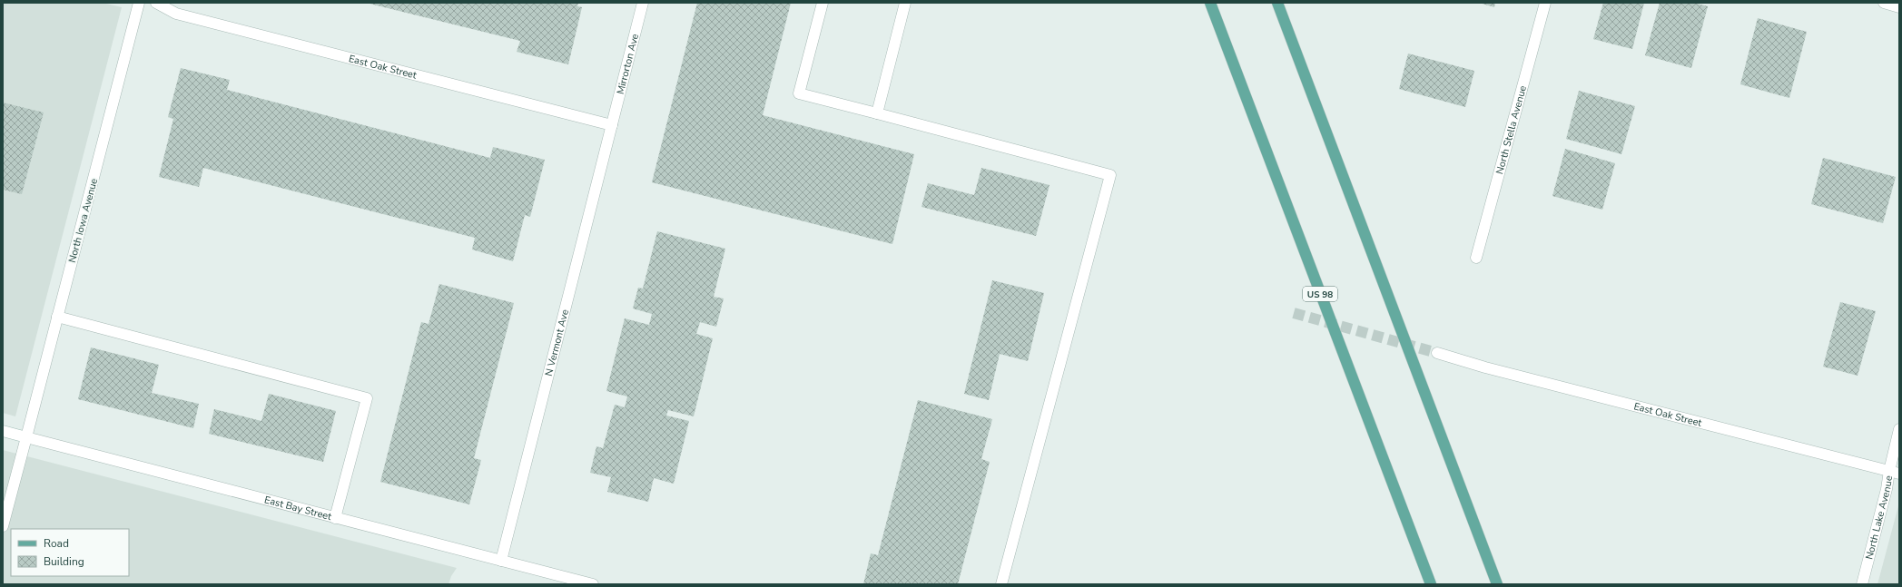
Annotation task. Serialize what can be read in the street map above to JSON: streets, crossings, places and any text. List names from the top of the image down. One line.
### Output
{"streets":{"main road":["US 98"],"street":["Mirrorton Ave","East Oak Street","North Stella Avenue","North Iowa Avenue","N Vermont Ave","East Bay Street","North Lake Avenue"]},"crossings":[["Mirrorton Ave","East Oak Street"],["Mirrorton Ave","N Vermont Ave"],["East Oak Street","N Vermont Ave"],["East Oak Street","North Lake Avenue"],["North Iowa Avenue","East Bay Street"],["N Vermont Ave","East Bay Street"]],"legend":["Road","Building"]}
